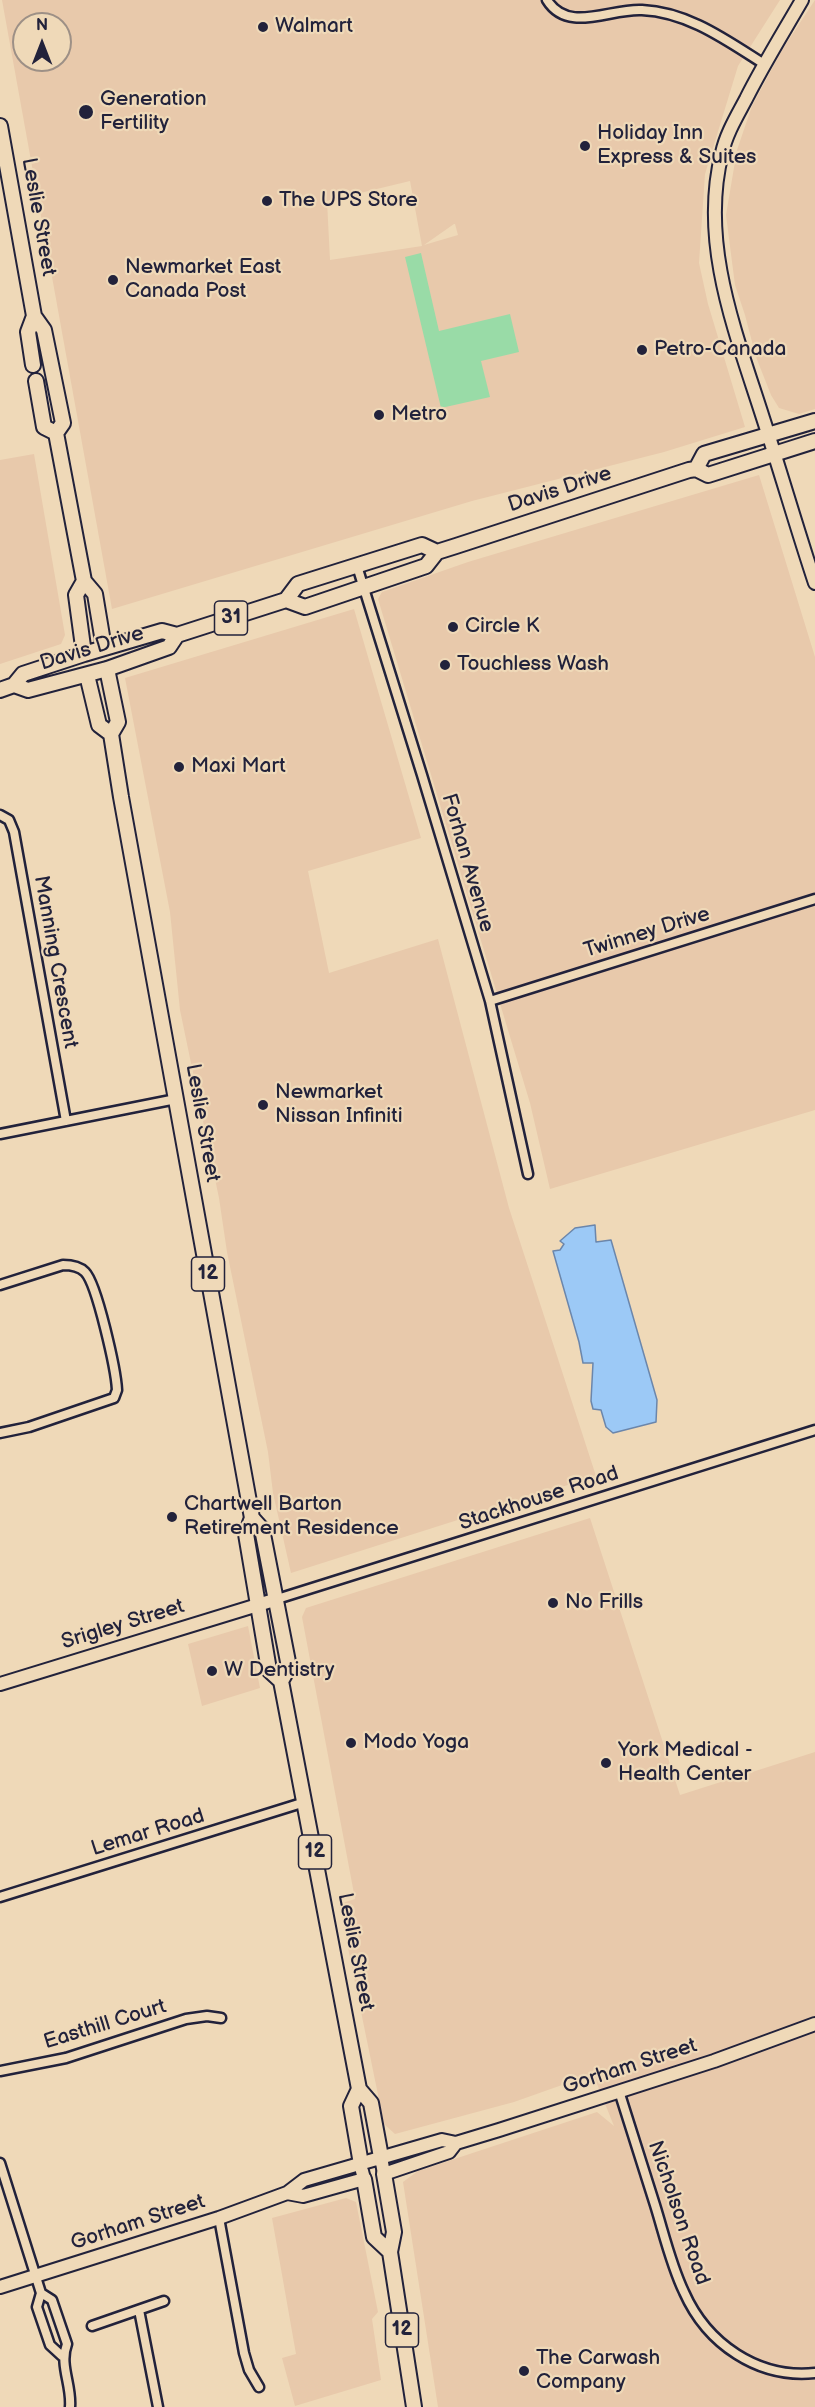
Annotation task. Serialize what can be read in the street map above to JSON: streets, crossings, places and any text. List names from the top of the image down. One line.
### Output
{"streets":{"main road":["Leslie Street","Davis Drive","31","12"],"street":["Forhan Avenue","Twinney Drive","Manning Crescent","Stackhouse Road","Srigley Street","Lemar Road","Easthill Court","Gorham Street","Nicholson Road"]},"crossings":[["Leslie Street","Davis Drive"],["Leslie Street","Stackhouse Road"],["Leslie Street","Srigley Street"],["Leslie Street","Lemar Road"],["Leslie Street","Gorham Street"],["Davis Drive","Forhan Avenue"],["Forhan Avenue","Twinney Drive"],["Stackhouse Road","Srigley Street"],["Gorham Street","Nicholson Road"]],"places":["Walmart","Generation Fertility","Holiday Inn Express & Suites","The UPS Store","Newmarket East Canada Post","Petro-Canada","Metro","Circle K","Touchless Wash","Maxi Mart","Newmarket Nissan Infiniti","Chartwell Barton Retirement Residence","No Frills","W Dentistry","Modo Yoga","York Medical - Health Center","The Carwash Company"],"north":"top"}
